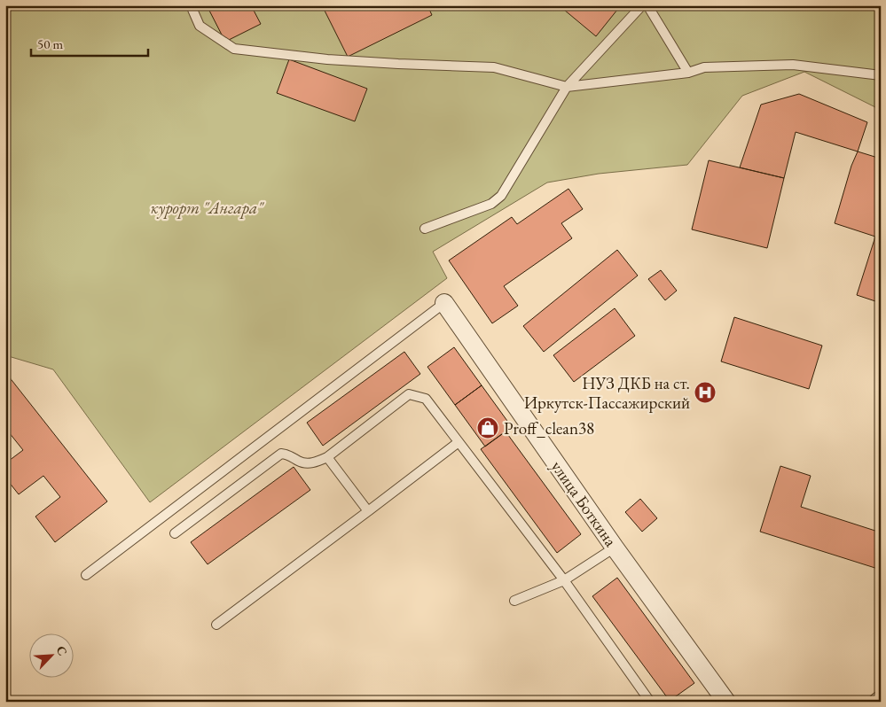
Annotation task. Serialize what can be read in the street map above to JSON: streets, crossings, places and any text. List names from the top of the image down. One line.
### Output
{"streets":{"street":["улица Боткина"]},"parks":["курорт \"Ангара\""],"places":{"hospital":["НУЗ ДКБ на ст. Иркутск-Пассажирский"],"shop":["Proff_clean38"]},"scale_bar":"50 m","north":"top right"}
